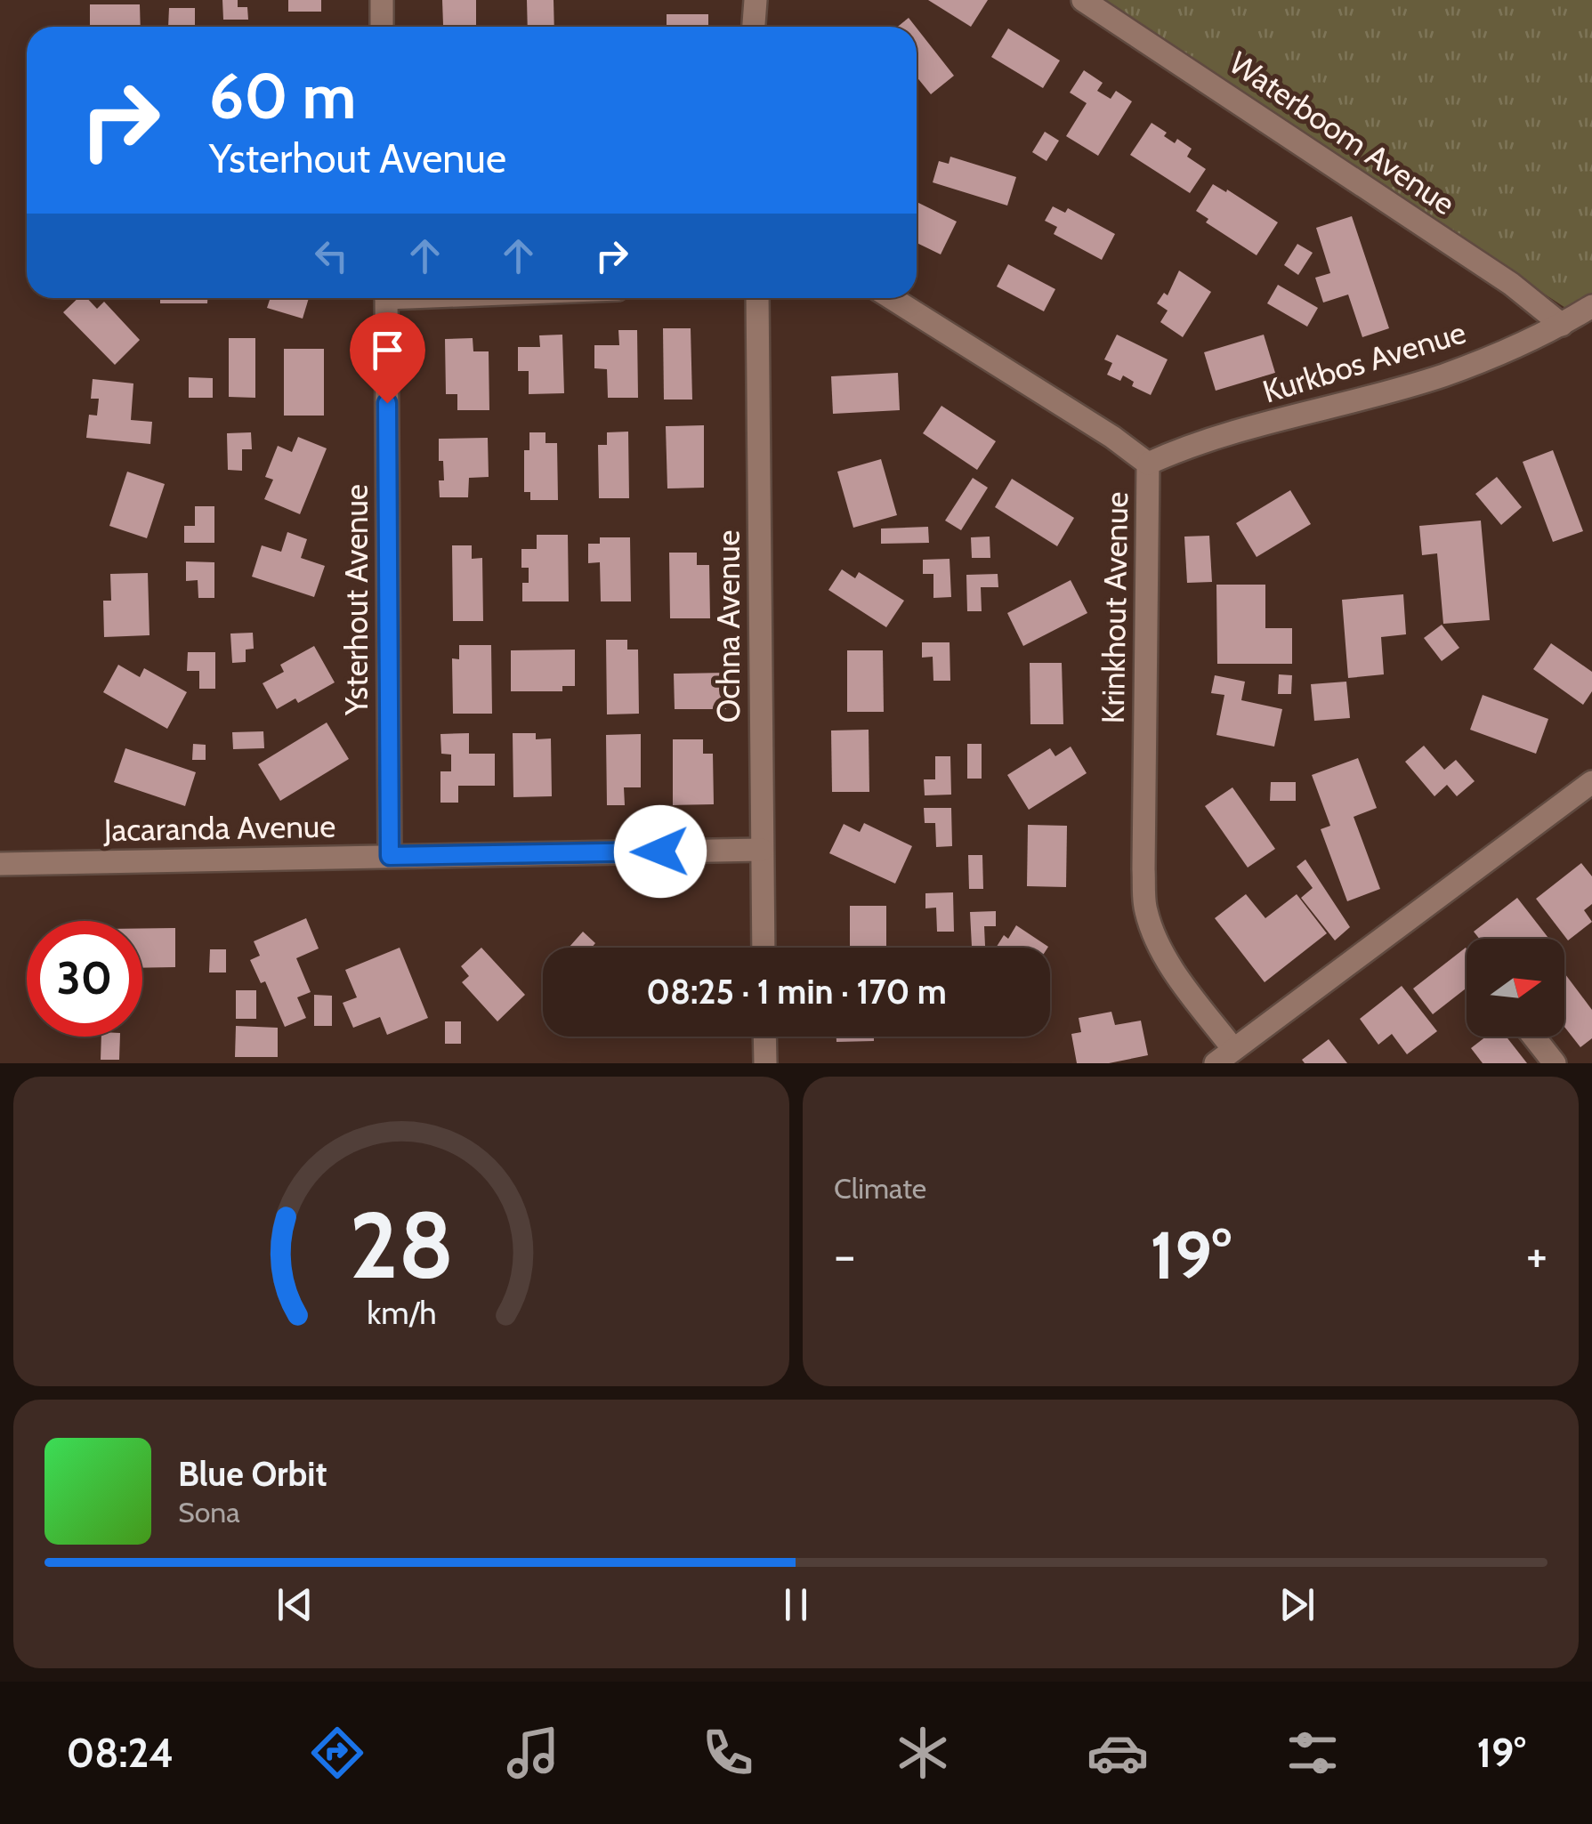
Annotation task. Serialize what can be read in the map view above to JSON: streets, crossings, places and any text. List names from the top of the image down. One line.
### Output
{"streets":{"street":["Waterboom Avenue","Kurkbos Avenue","Ysterhout Avenue","Krinkhout Avenue","Ochna Avenue","Jacaranda Avenue"]},"crossings":[["Waterboom Avenue","Kurkbos Avenue"],["Kurkbos Avenue","Krinkhout Avenue"],["Ysterhout Avenue","Jacaranda Avenue"],["Ochna Avenue","Jacaranda Avenue"]],"north":"right","page":{"turn":["60 m","Ysterhout Avenue"],"limit":"30","trip":"08:25 · 1 min · 170 m","tile":"Climate","heat":["−","19°","+"],"song":["Blue Orbit","Sona"],"tabs":["08:24","19°"],"gauge":["28","km/h"]}}
